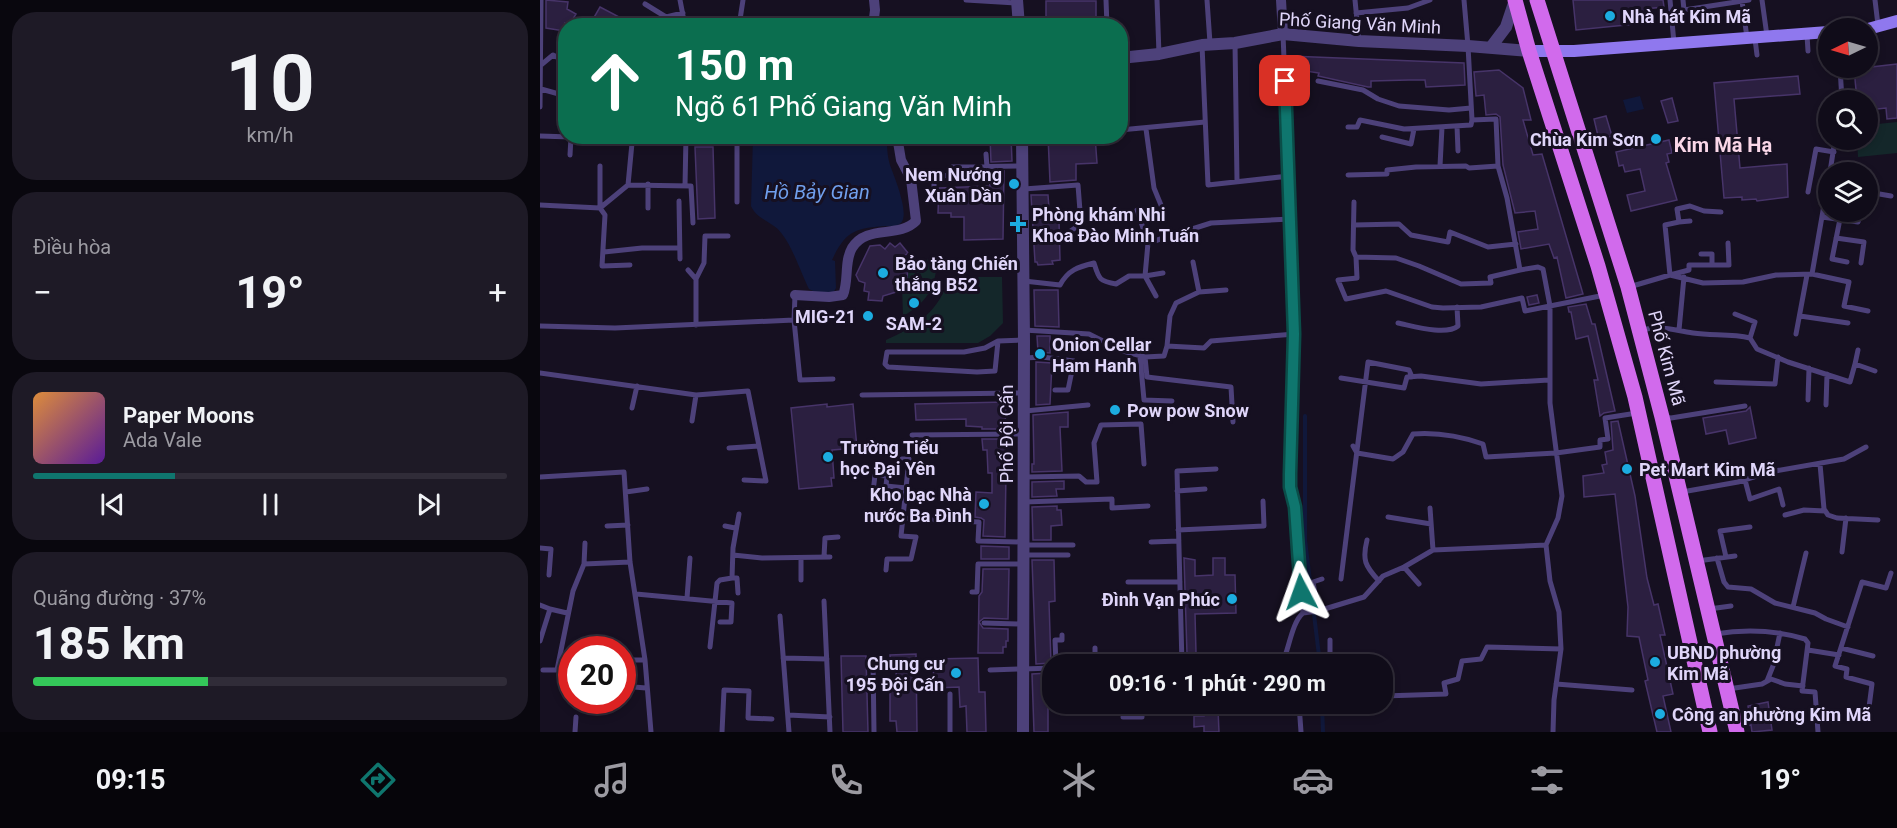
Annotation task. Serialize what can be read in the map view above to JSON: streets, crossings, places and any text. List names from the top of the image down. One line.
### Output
{"streets":{"main road":["Phố Giang Văn Minh","Phố Kim Mã"],"street":["Phố Đội Cấn"]},"crossings":[["Phố Giang Văn Minh","Phố Kim Mã"]],"districts":["Kim Mã Hạ"],"water":["Hồ Bảy Gian"],"places":{"other":["Nhà hát Kim Mã","Chùa Kim Sơn","Nem Nướng Xuân Dần","Bảo tàng Chiến thắng B52","SAM-2","MIG-21","Onion Cellar Ham Hanh","Pow pow Snow","Trường Tiểu học Đại Yên","Pet Mart Kim Mã","Kho bạc Nhà nước Ba Đình","Đình Vạn Phúc","UBND phường Kim Mã","Chung cư 195 Đội Cấn","Công an phường Kim Mã"],"health":["Phòng khám Nhi Khoa Đào Minh Tuấn"]},"north":"left","page":{"tile":[["10","km/h"],"Điều hòa",["Quãng đường · 37%","185 km"]],"turn":["150 m","Ngõ 61 Phố Giang Văn Minh"],"heat":["−","19°","+"],"song":["Paper Moons","Ada Vale"],"limit":"20","trip":"09:16 · 1 phút · 290 m","tabs":["09:15","19°"]}}
